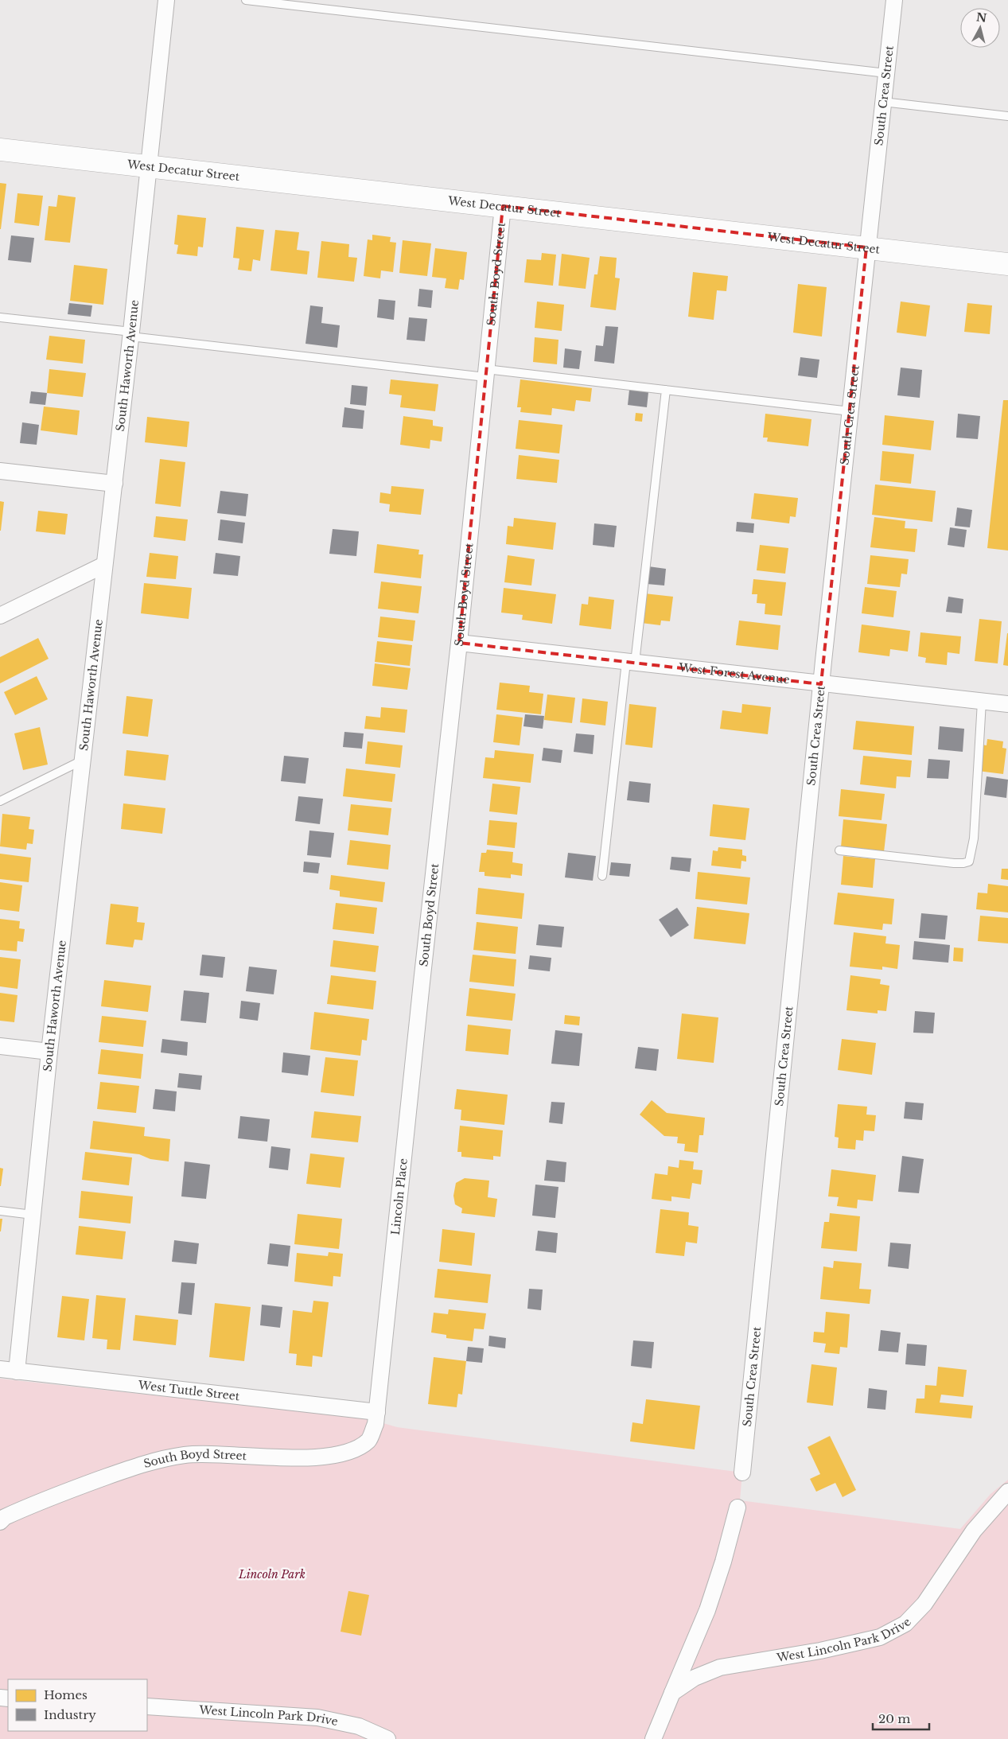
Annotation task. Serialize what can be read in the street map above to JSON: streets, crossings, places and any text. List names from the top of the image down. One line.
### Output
{"streets":{"street":["South Crea Street","West Decatur Street","South Boyd Street","South Haworth Avenue","West Forest Avenue","Lincoln Place","West Tuttle Street","West Lincoln Park Drive"]},"crossings":[["South Crea Street","West Decatur Street"],["South Crea Street","West Forest Avenue"],["West Decatur Street","South Boyd Street"],["West Decatur Street","South Haworth Avenue"],["South Boyd Street","West Forest Avenue"],["South Boyd Street","Lincoln Place"],["South Boyd Street","West Tuttle Street"],["South Haworth Avenue","West Tuttle Street"],["Lincoln Place","West Tuttle Street"]],"parks":["Lincoln Park"],"legend":["Homes","Industry"],"scale_bar":"20 m","north":"top"}
